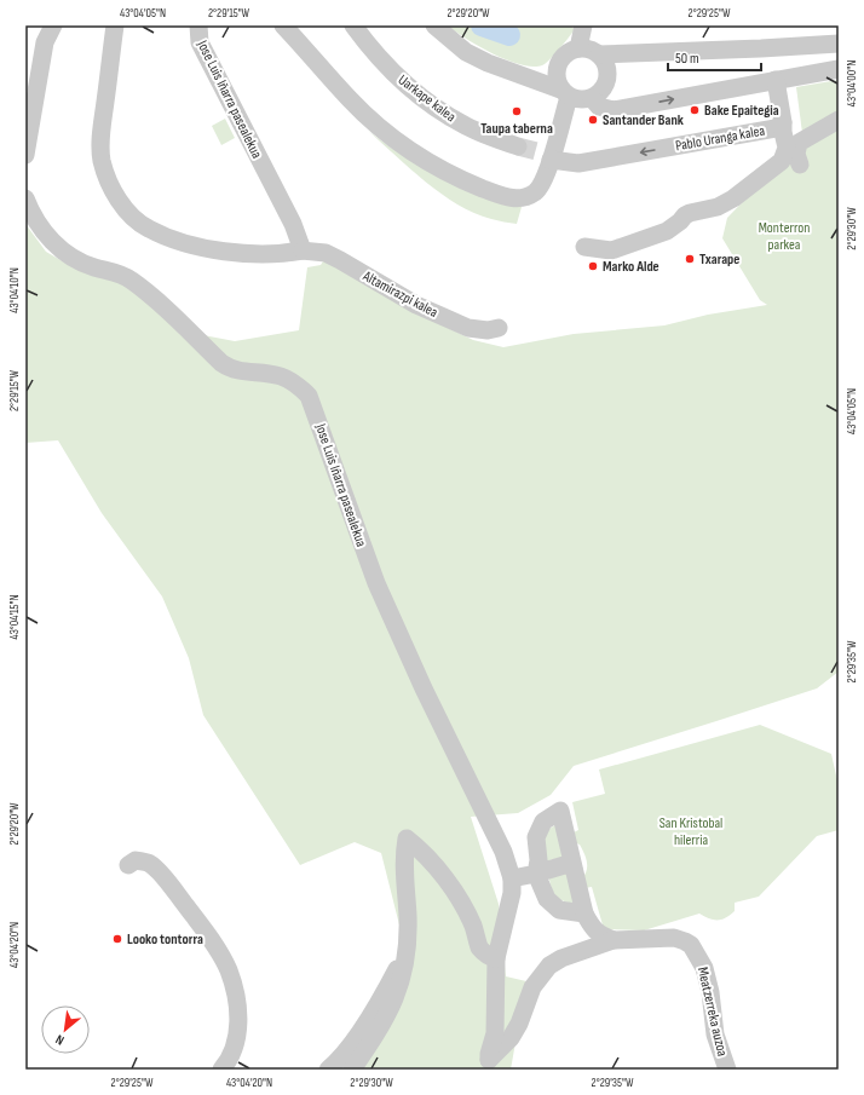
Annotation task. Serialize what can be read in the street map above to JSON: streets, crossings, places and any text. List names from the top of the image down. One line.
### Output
{"streets":{"street":["Uarkape kalea","Jose Luis Iñarra pasealekua","Pablo Uranga kalea","Altamirazpi kalea","Meatzerreka auzoa"]},"crossings":[["Jose Luis Iñarra pasealekua","Altamirazpi kalea"],["Jose Luis Iñarra pasealekua","Meatzerreka auzoa"]],"parks":["Monterron parkea","San Kristobal hilerria"],"places":["Bake Epaitegia","Taupa taberna","Santander Bank","Txarape","Marko Alde","Looko tontorra"],"scale_bar":"50 m","north":"bottom left","coordinates":["43°04'05\"N","2°29'15\"W","2°29'20\"W","2°29'25\"W","43°04'00\"N","2°29'30\"W","43°04'10\"N","43°04'15\"N","2°29'35\"W","43°04'20\"N"]}
